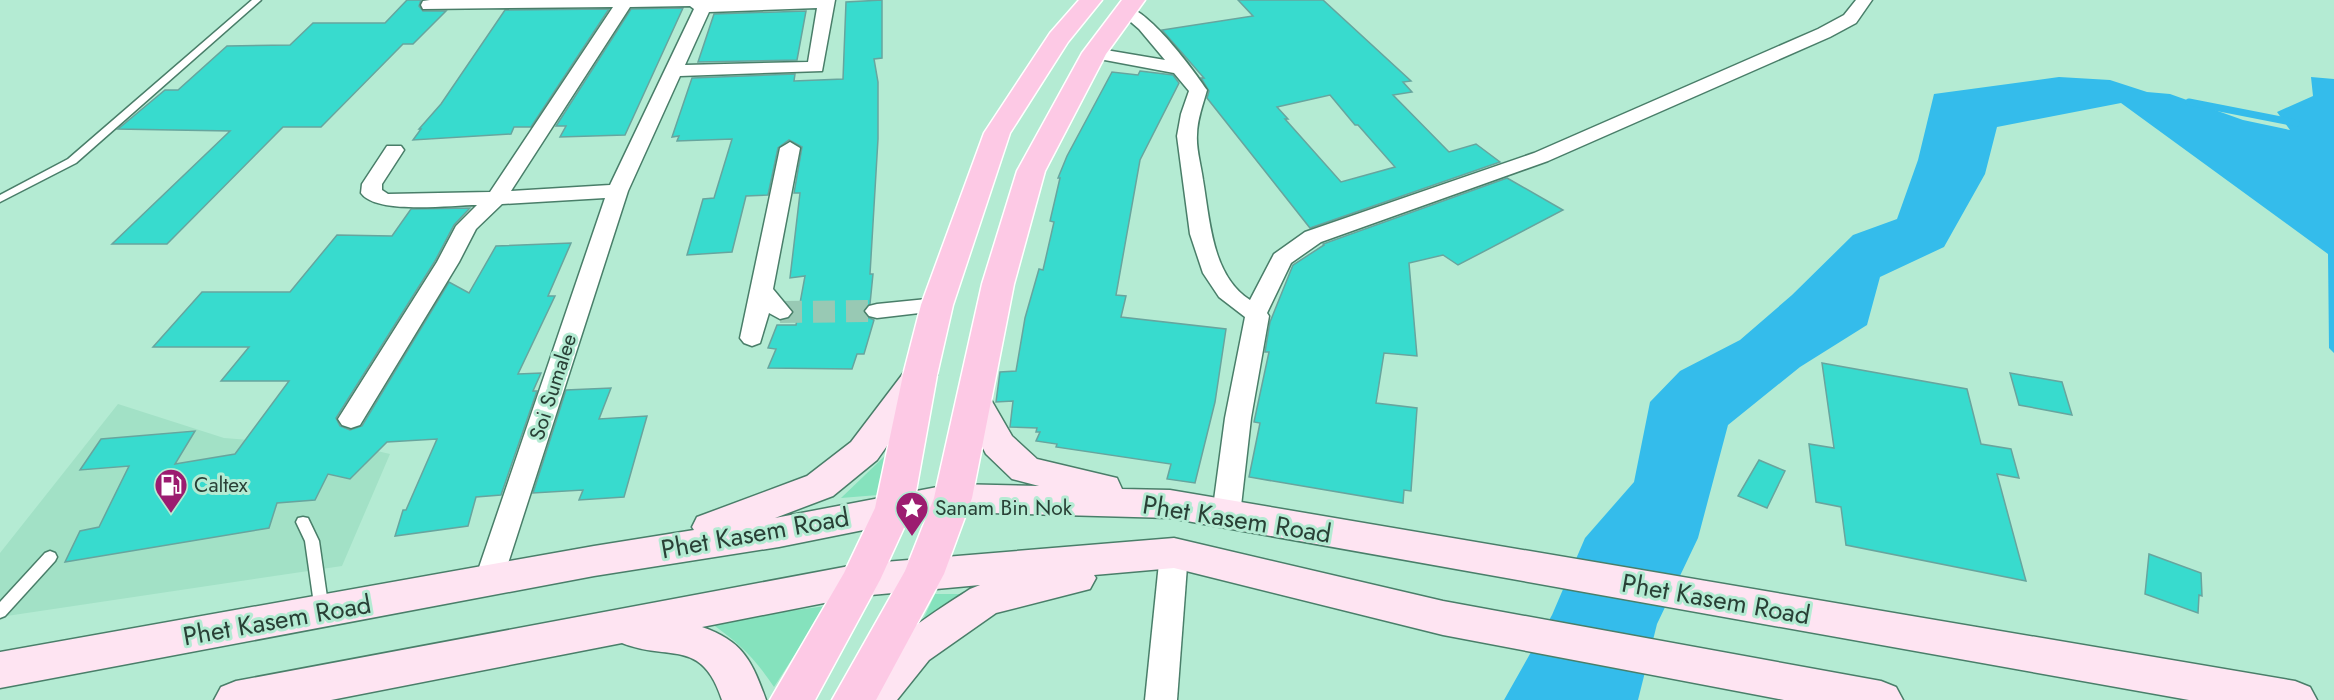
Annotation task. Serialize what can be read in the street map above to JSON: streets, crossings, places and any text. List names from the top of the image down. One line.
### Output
{"streets":{"main road":["Phet Kasem Road"],"street":["Soi Sumalee"]},"crossings":[["Soi Sumalee","Phet Kasem Road"]],"places":{"fuel station":["Caltex"],"place":["Sanam Bin Nok"]}}
